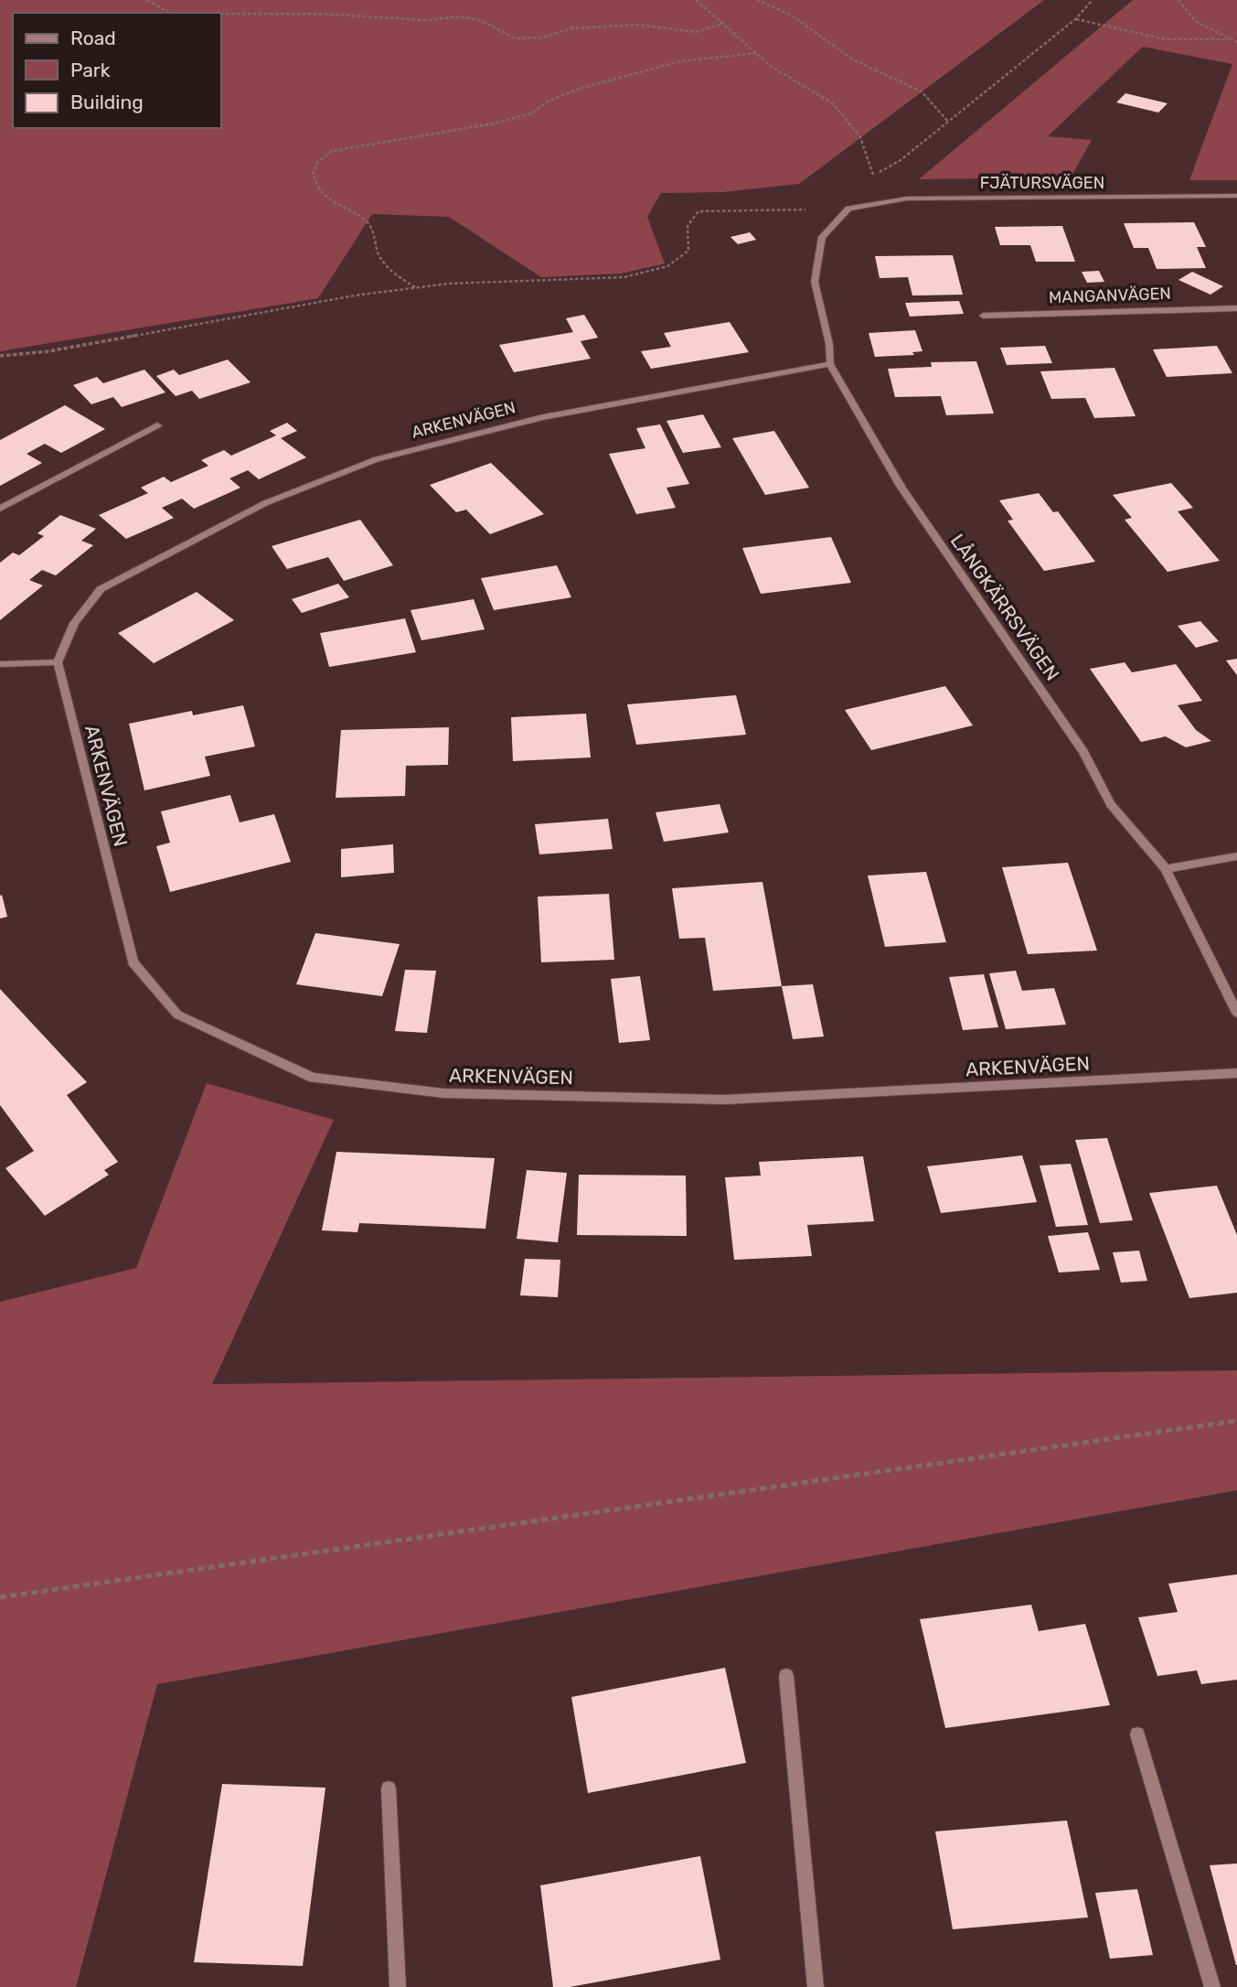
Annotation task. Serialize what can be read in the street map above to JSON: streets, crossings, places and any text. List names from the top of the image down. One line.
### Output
{"streets":{"street":["FJÄTURSVÄGEN","MANGANVÄGEN","ARKENVÄGEN","LÅNGKÄRRSVÄGEN"]},"crossings":[["FJÄTURSVÄGEN","LÅNGKÄRRSVÄGEN"],["ARKENVÄGEN","LÅNGKÄRRSVÄGEN"]],"legend":["Road","Park","Building"]}
